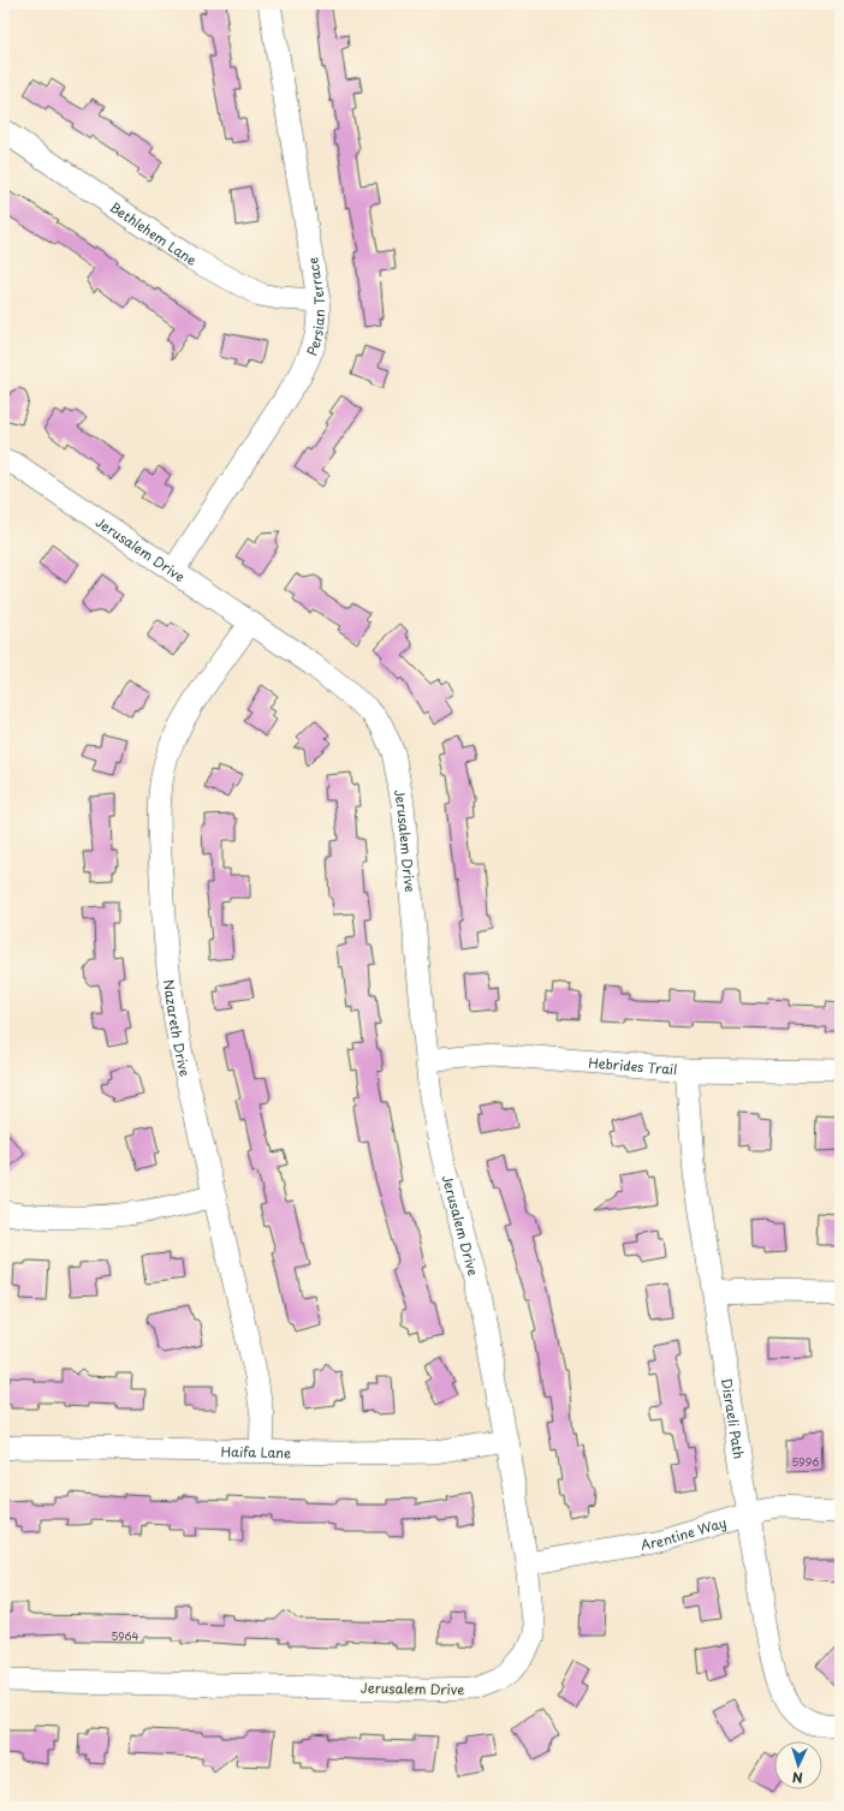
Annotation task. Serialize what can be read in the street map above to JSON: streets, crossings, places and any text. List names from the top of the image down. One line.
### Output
{"streets":{"street":["Bethlehem Lane","Persian Terrace","Jerusalem Drive","Nazareth Drive","Hebrides Trail","Disraeli Path","Haifa Lane","Arentine Way"]},"crossings":[["Bethlehem Lane","Persian Terrace"],["Persian Terrace","Jerusalem Drive"],["Jerusalem Drive","Nazareth Drive"],["Jerusalem Drive","Hebrides Trail"],["Jerusalem Drive","Haifa Lane"],["Jerusalem Drive","Arentine Way"],["Nazareth Drive","Haifa Lane"],["Hebrides Trail","Disraeli Path"],["Disraeli Path","Arentine Way"]],"house_numbers":["5996","5964"],"north":"bottom"}
